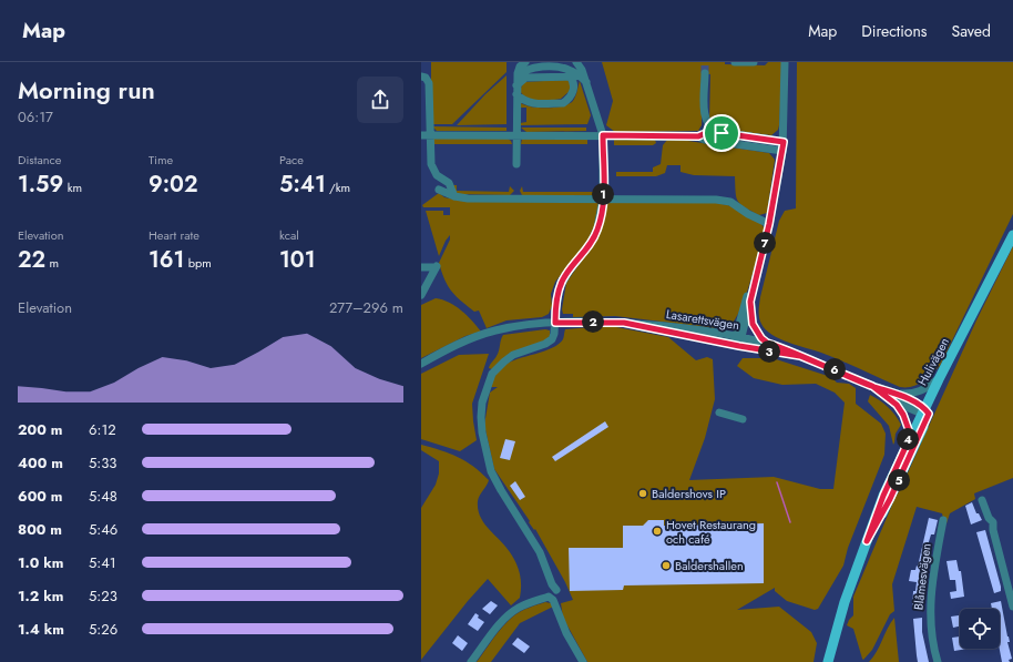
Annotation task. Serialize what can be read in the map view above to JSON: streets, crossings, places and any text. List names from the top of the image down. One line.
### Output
{"streets":{"main road":["Hulivägen"],"street":["Lasarettsvägen","Blåmesvägen"]},"crossings":[["Lasarettsvägen","Hulivägen"]],"places":["Baldershovs IP","Hovet Restaurang och café","Baldershallen"],"page":{"header":"Map","nav":["Map","Directions","Saved"],"heading":["Morning run","06:17"],"stats":[["Distance","1.59 km"],["Time","9:02"],["Pace","5:41 /km"],["Elevation","22 m"],["Heart rate","161 bpm"],["kcal","101"]],"pins":["1","7","2","3","6","4","5"],"chart":["Elevation","277–296 m"],"list":[{"name":"200 m","note":"6:12"},{"name":"400 m","note":"5:33"},{"name":"600 m","note":"5:48"},{"name":"800 m","note":"5:46"},{"name":"1.0 km","note":"5:41"},{"name":"1.2 km","note":"5:23"},{"name":"1.4 km","note":"5:26"}]}}
